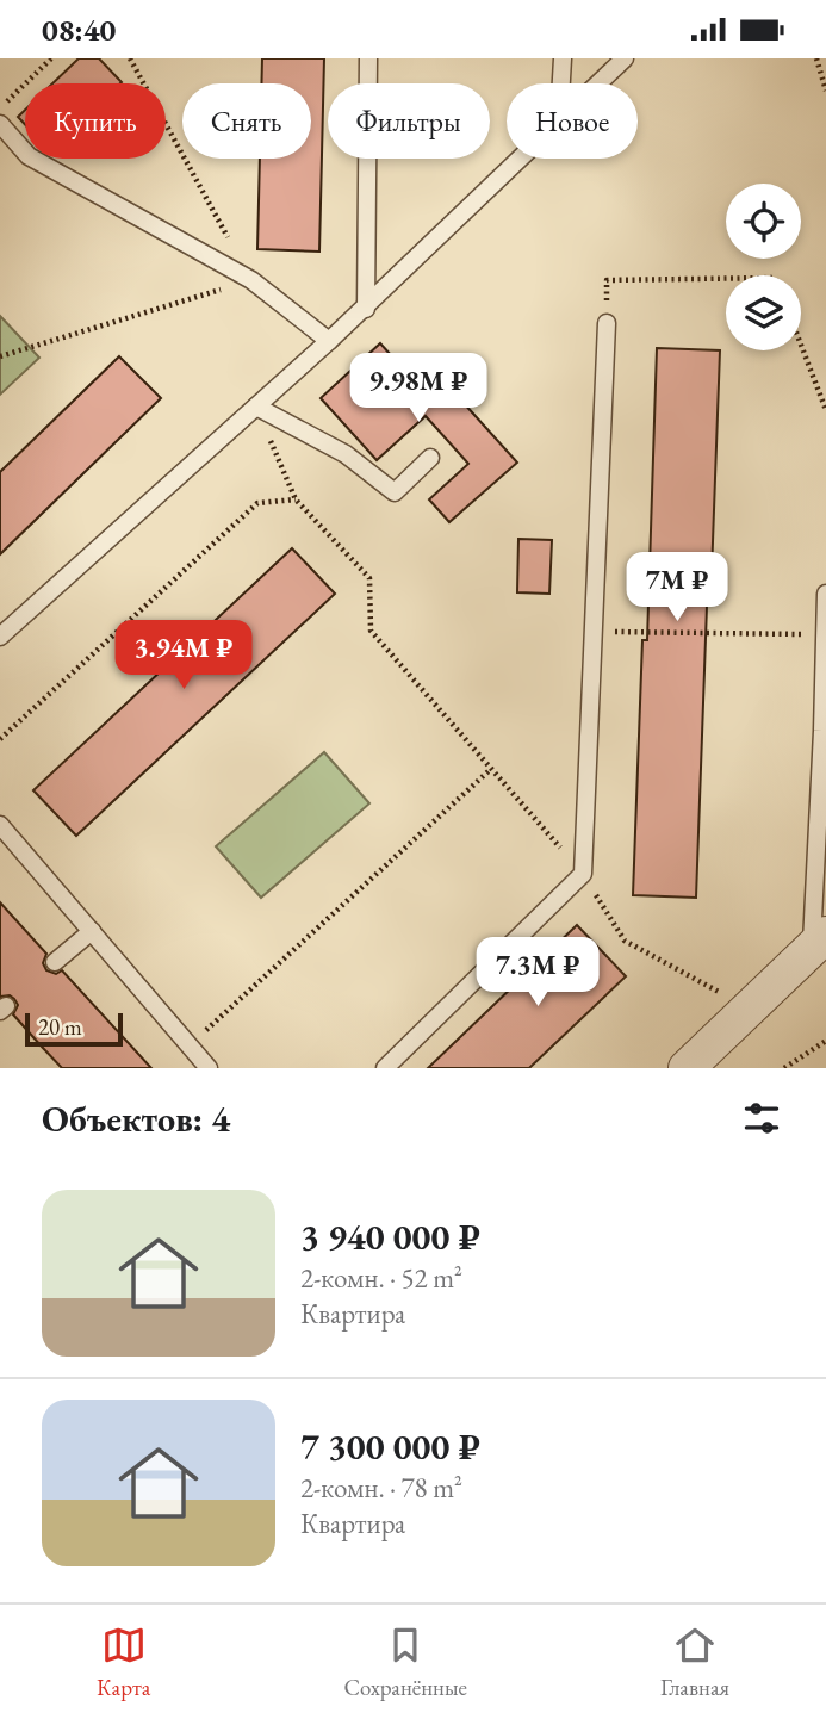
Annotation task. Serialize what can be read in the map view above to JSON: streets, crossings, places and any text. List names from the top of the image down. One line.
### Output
{"scale_bar":"20 m","page":{"status":"08:40","chip":["Купить","Снять","Фильтры","Новое"],"price":["9.98M ₽","7M ₽","3.94M ₽","7.3M ₽"],"scale":"20 m","heading":"Объектов: 4","list":[{"name":"3 940 000 ₽","note":"2-комн. · 52 m² · Квартира"},{"name":"7 300 000 ₽","note":"2-комн. · 78 m² · Квартира"}],"tabs":["Карта","Сохранённые","Главная"]}}
